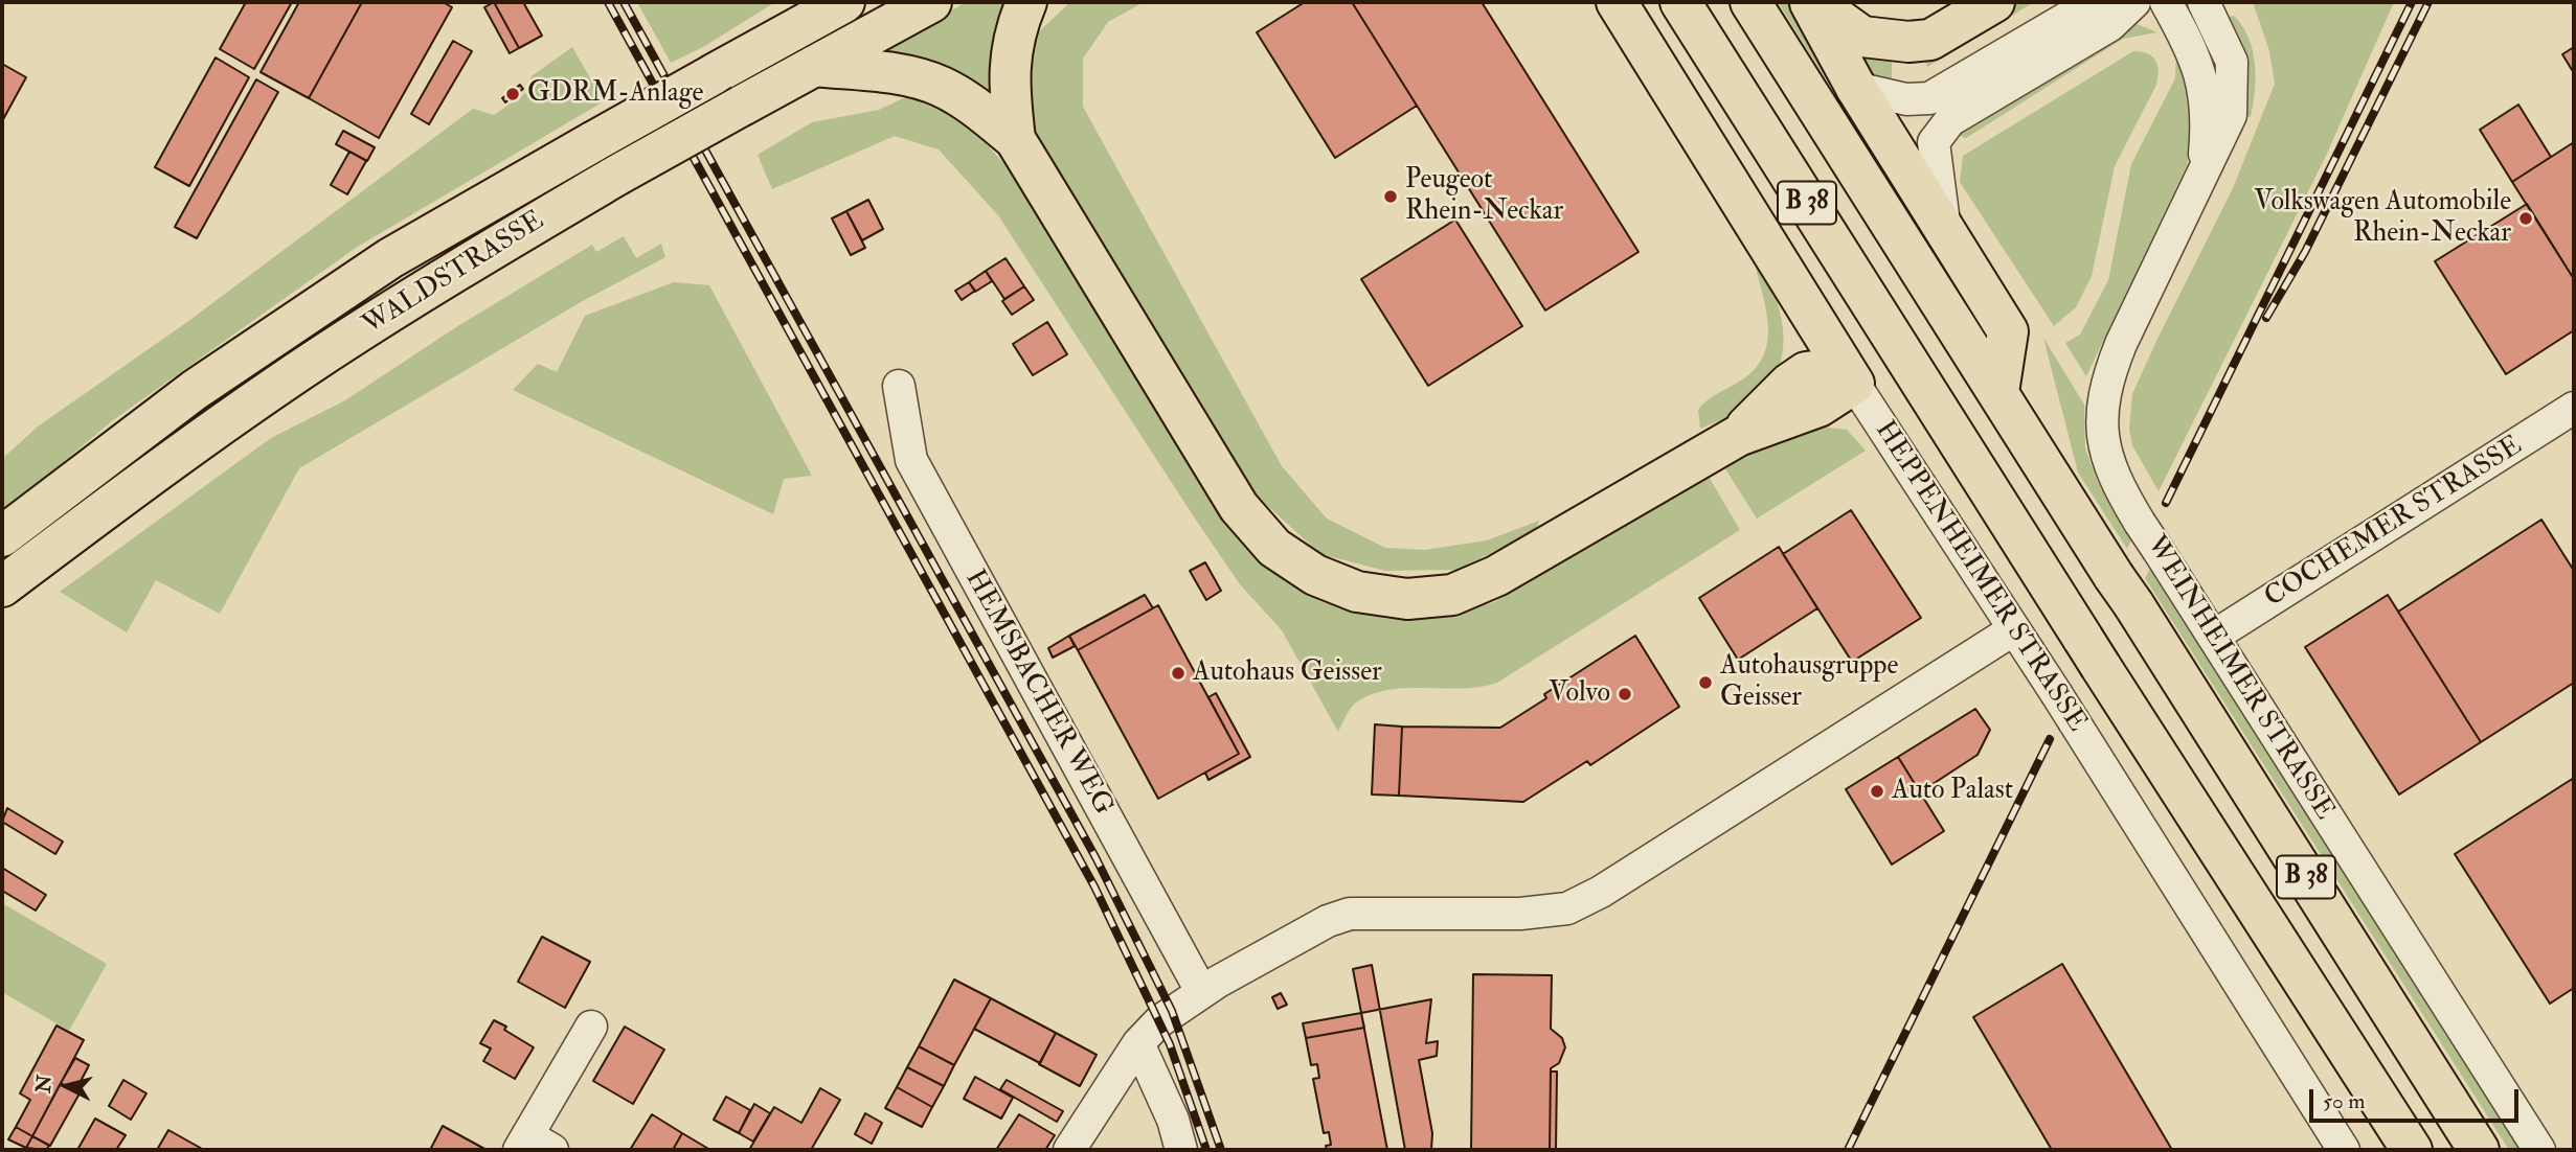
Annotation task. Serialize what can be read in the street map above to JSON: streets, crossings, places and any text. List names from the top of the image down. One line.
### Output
{"streets":{"main road":["B 38","WALDSTRASSE","HEPPENHEIMER STRASSE"],"street":["COCHEMER STRASSE","WEINHEIMER STRASSE","HEMSBACHER WEG"]},"crossings":[["COCHEMER STRASSE","WEINHEIMER STRASSE"]],"places":["GDRM-Anlage","Peugeot Rhein-Neckar","Volkswagen Automobile Rhein-Neckar","Autohaus Geisser","Autohausgruppe Geisser","Volvo","Auto Palast"],"scale_bar":"50 m","north":"left"}
